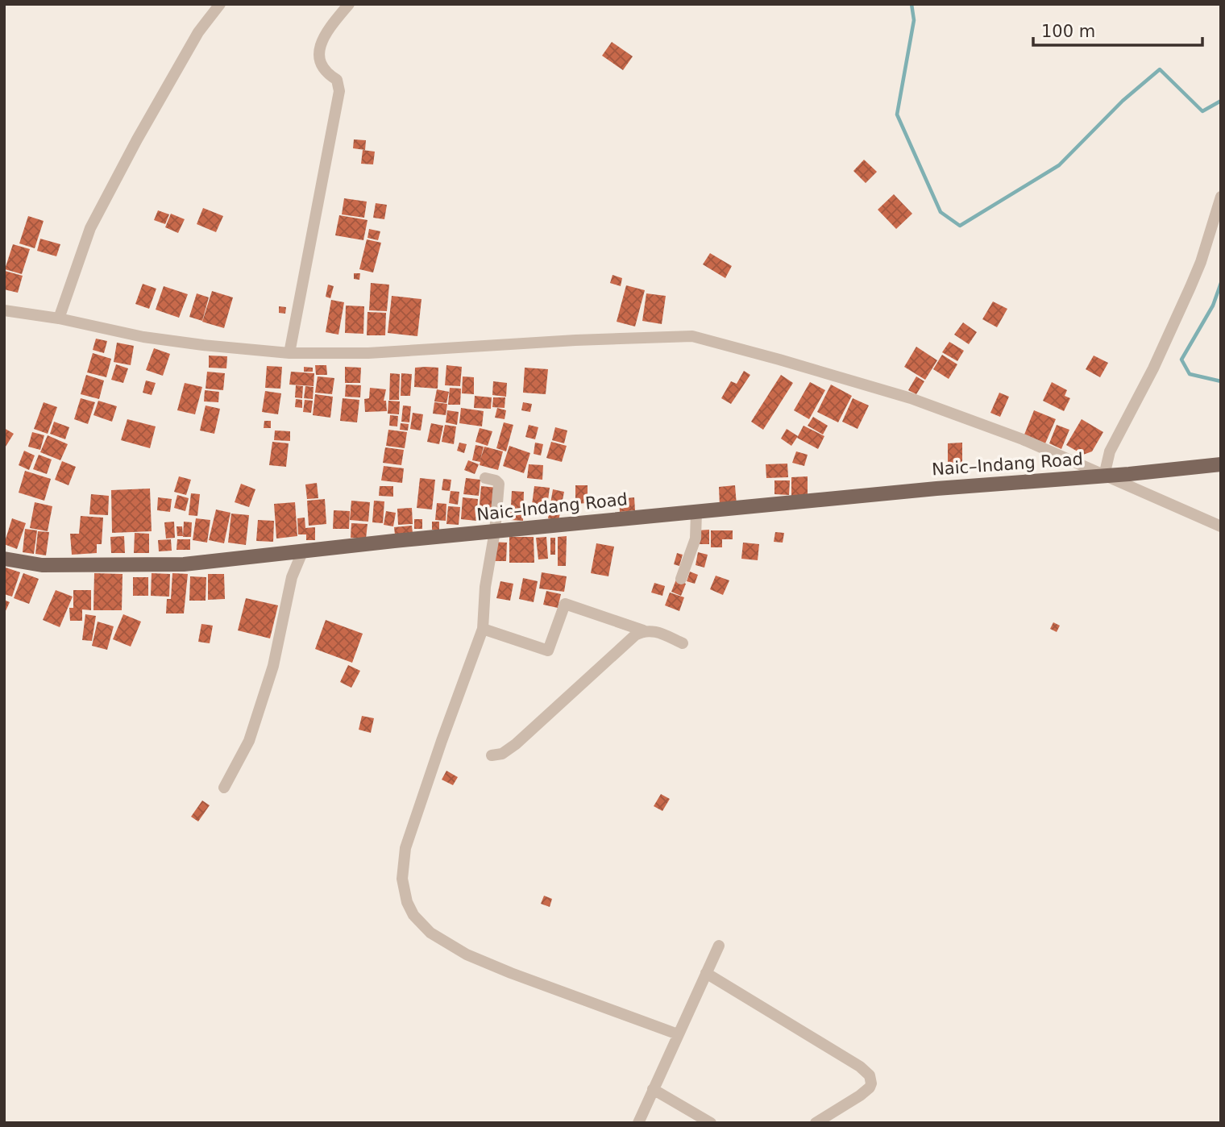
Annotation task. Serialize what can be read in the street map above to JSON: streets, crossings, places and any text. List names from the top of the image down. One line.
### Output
{"streets":{"main road":["Naic–Indang Road"]},"scale_bar":"100 m"}
